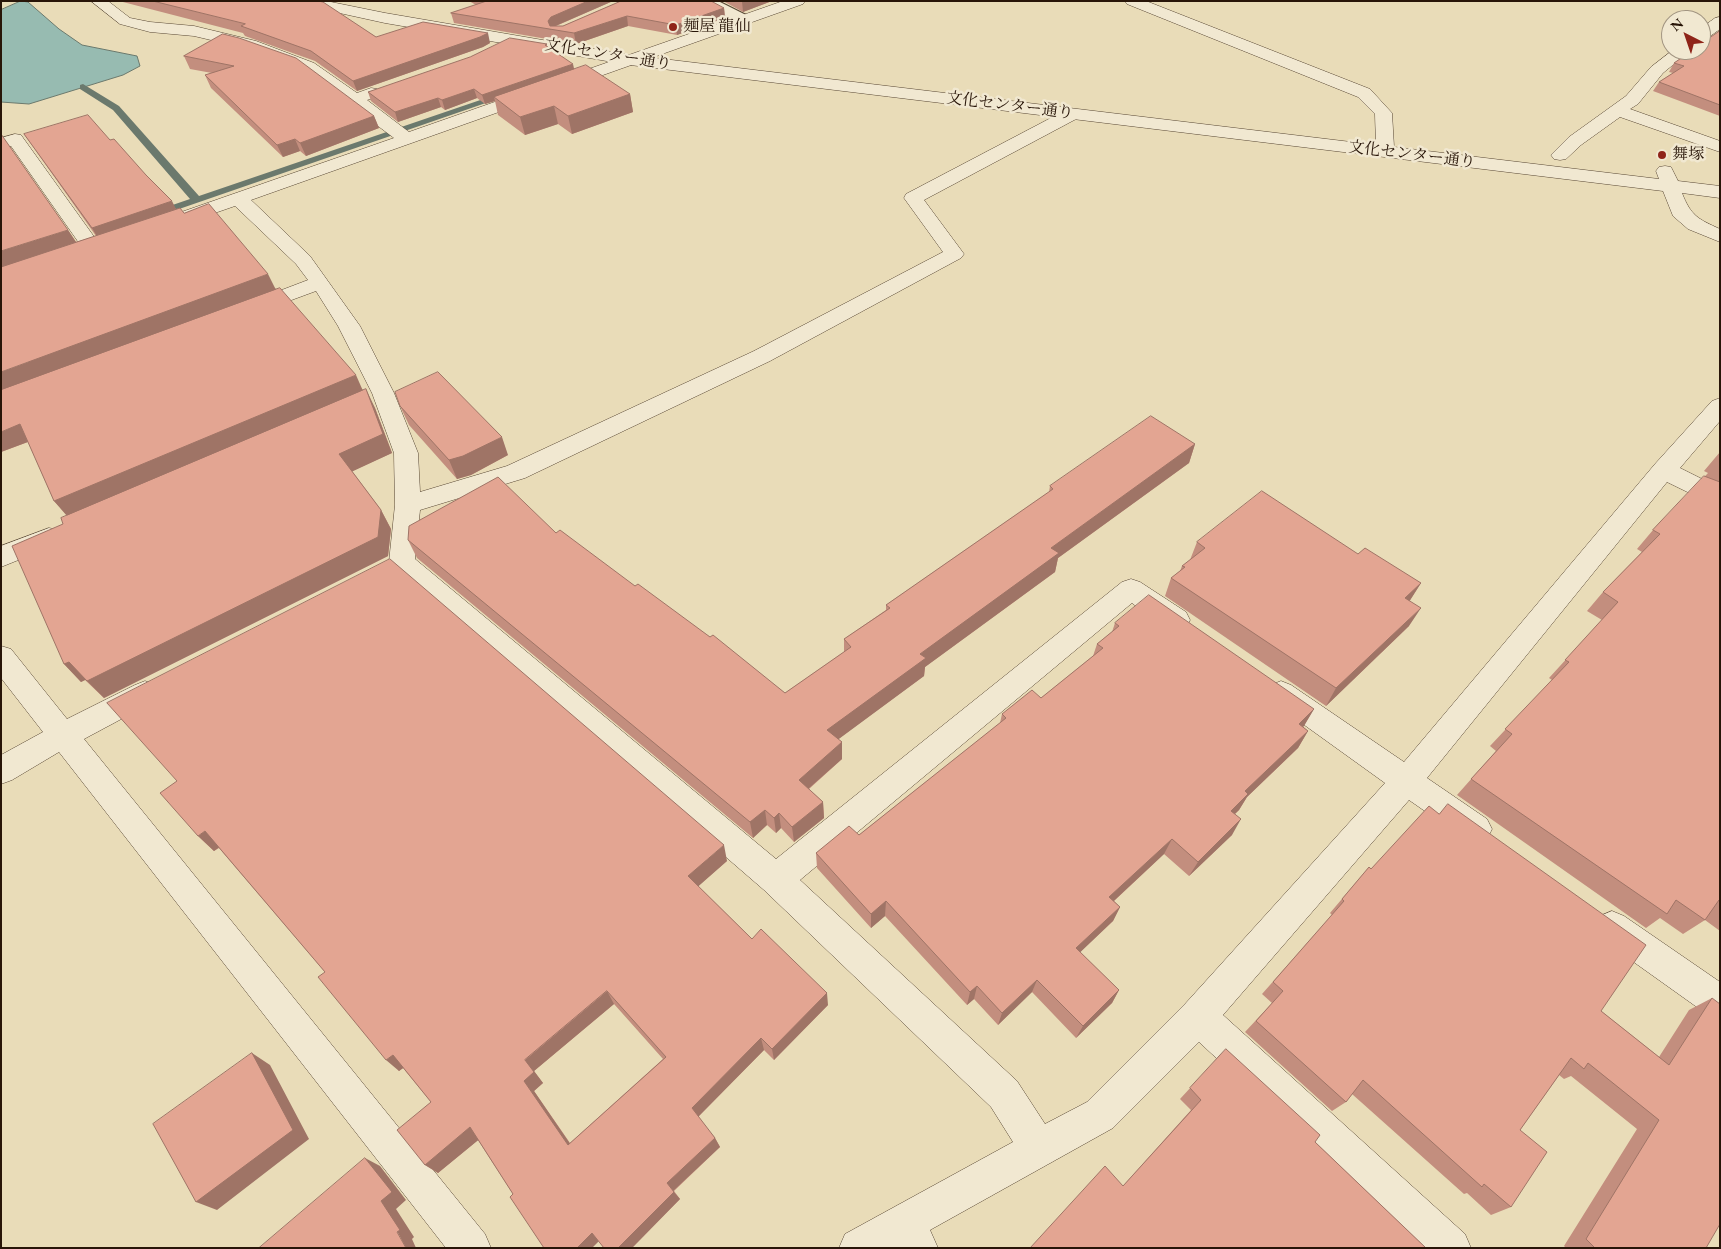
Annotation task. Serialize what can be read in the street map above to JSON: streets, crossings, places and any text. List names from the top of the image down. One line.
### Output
{"streets":{"street":["文化センター通り"]},"places":["麺屋 龍仙","舞塚"],"north":"top left"}
